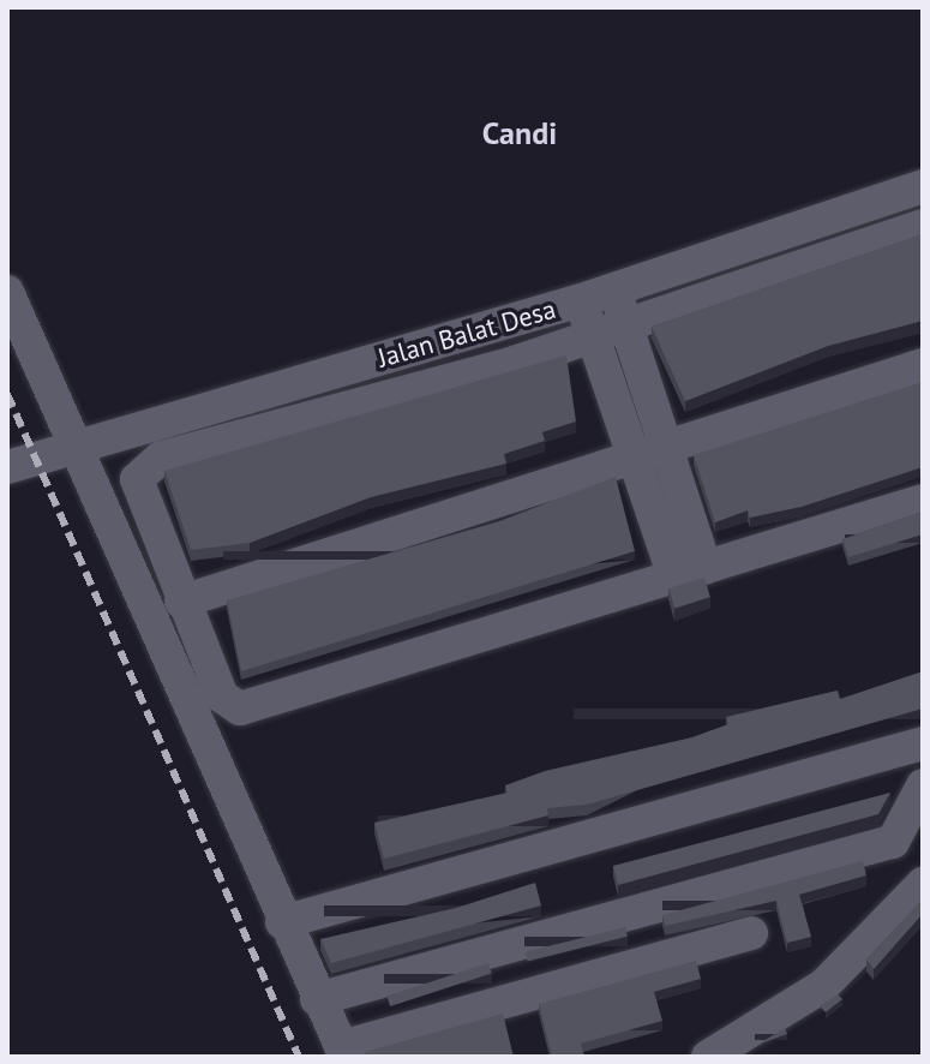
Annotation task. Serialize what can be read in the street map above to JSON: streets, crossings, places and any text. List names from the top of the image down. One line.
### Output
{"streets":{"street":["Jalan Balat Desa"]},"districts":["Candi"]}
